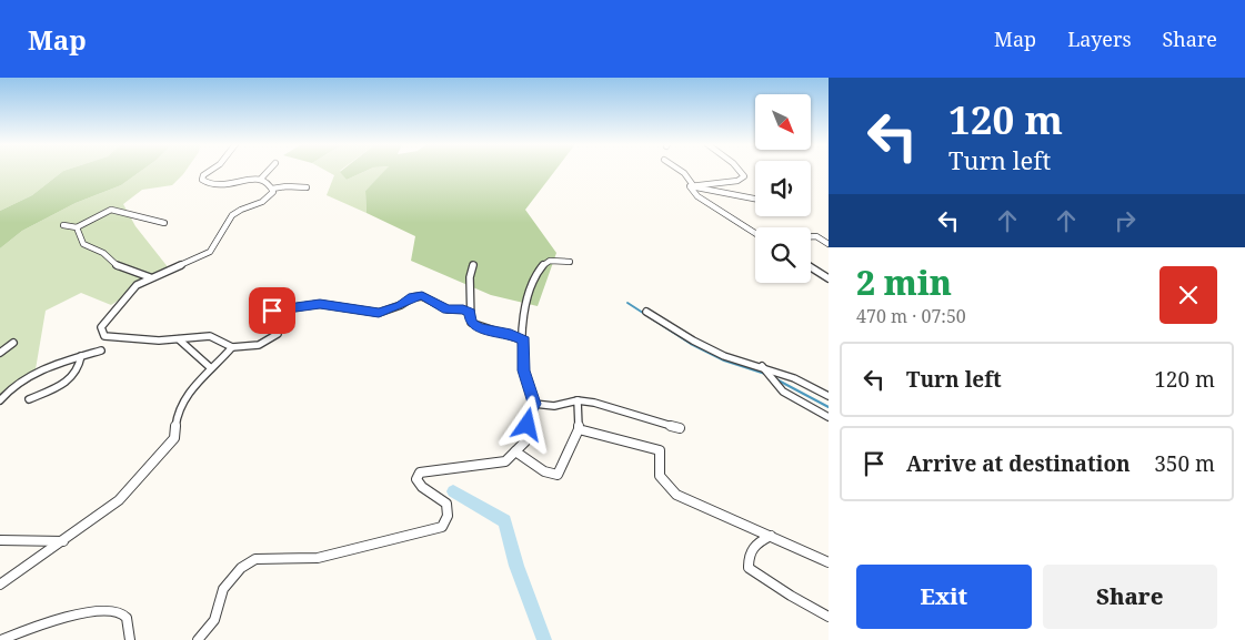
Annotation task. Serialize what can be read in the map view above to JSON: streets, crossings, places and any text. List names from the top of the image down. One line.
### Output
{"north":"bottom right","page":{"header":"Map","nav":["Map","Layers","Share"],"turn":["120 m","Turn left"],"heading":["2 min","470 m · 07:50"],"list":[{"name":"Turn left","value":"120 m"},{"name":"Arrive at destination","value":"350 m"}],"buttons":["Exit","Share"]}}
